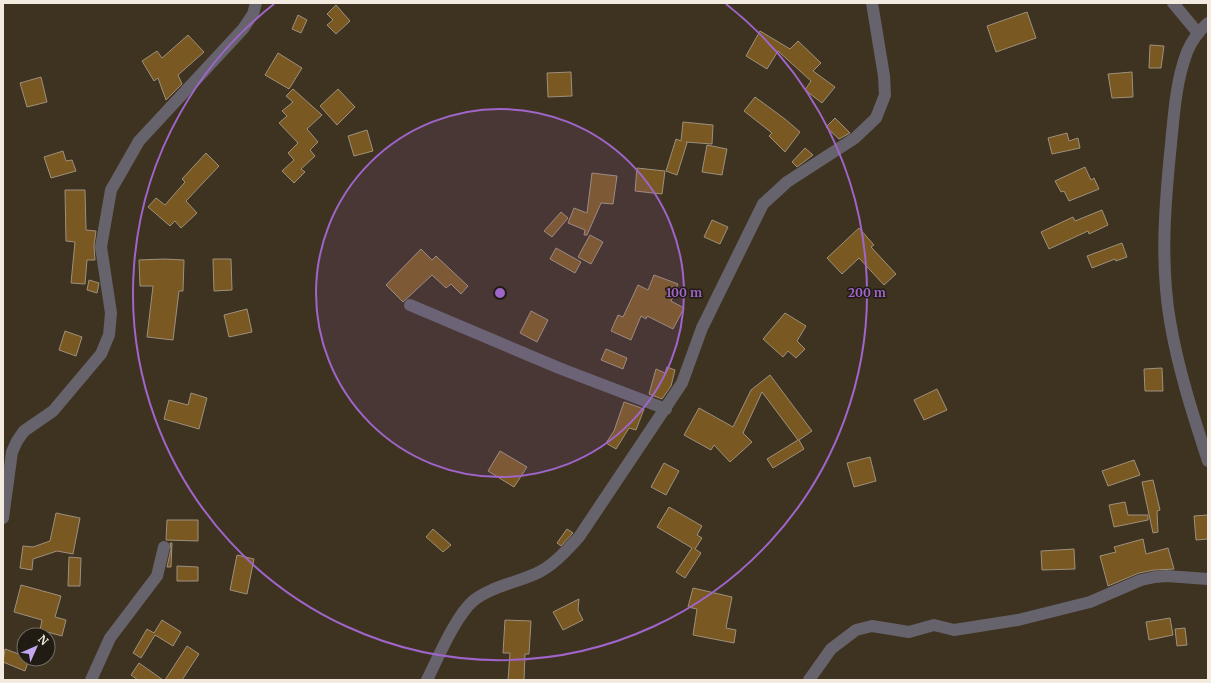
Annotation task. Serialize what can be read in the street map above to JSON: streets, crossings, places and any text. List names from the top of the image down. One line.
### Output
{"north":"top right","rings":["100 m","200 m"]}
